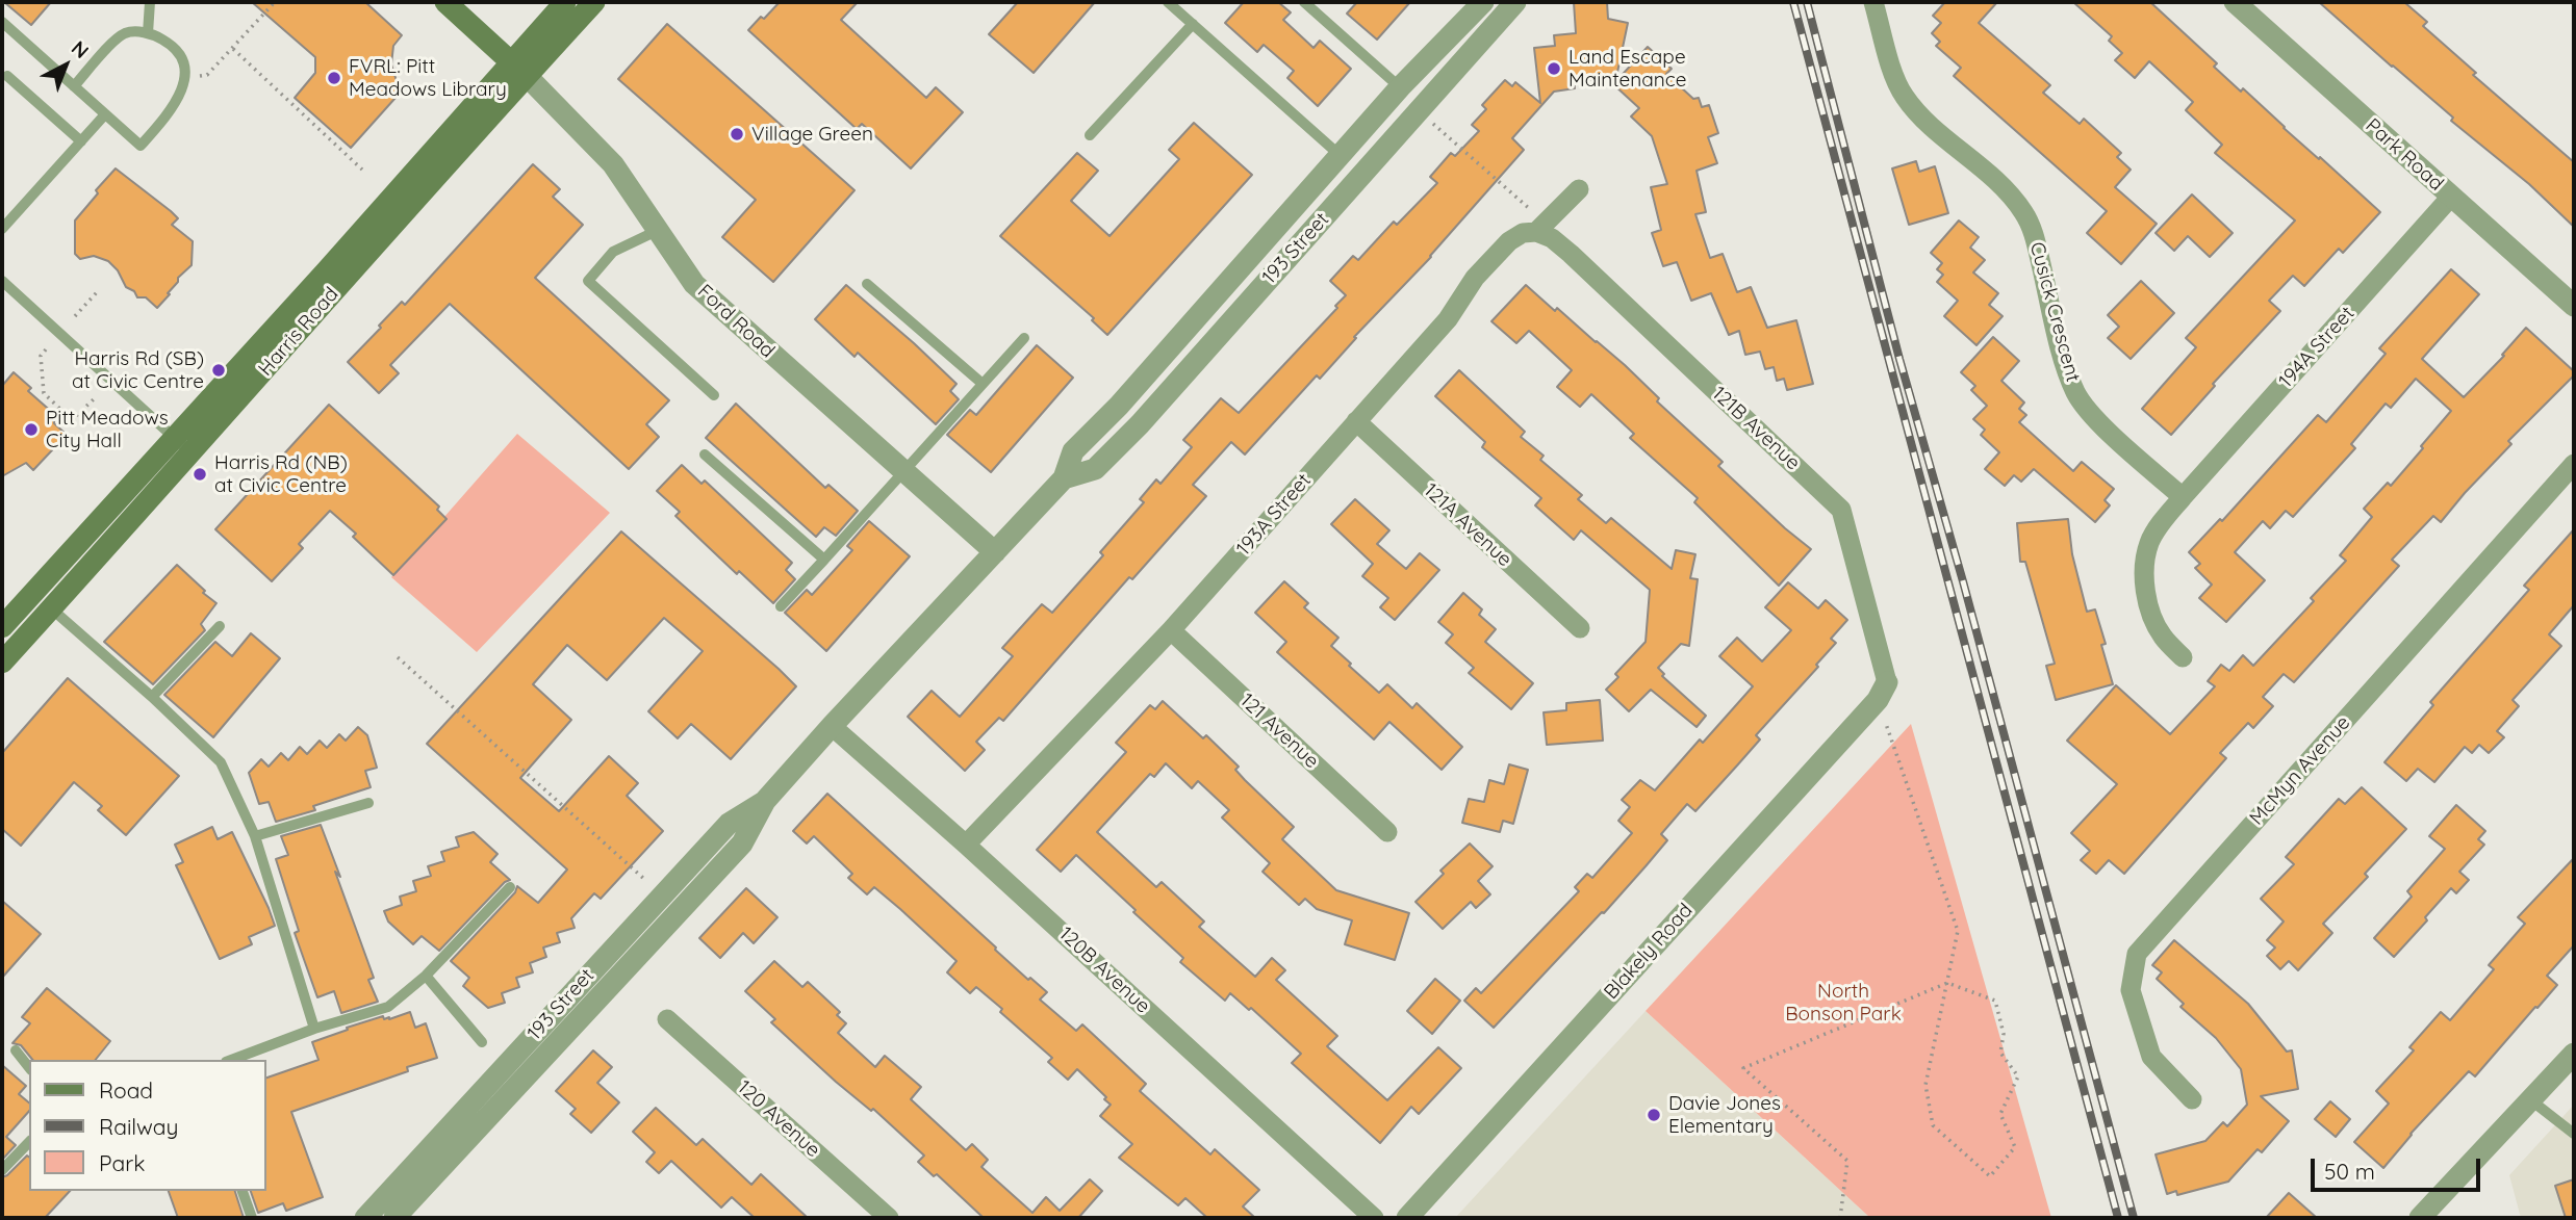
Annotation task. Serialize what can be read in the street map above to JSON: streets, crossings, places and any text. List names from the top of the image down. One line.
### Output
{"streets":{"main road":["Ford Road","Harris Road"],"street":["Park Road","193 Street","Cusick Crescent","194A Street","121B Avenue","193A Street","121A Avenue","121 Avenue","McMyn Avenue","Blakely Road","120B Avenue","120 Avenue"]},"crossings":[["Park Road","194A Street"],["193 Street","Ford Road"],["193 Street","120B Avenue"],["Cusick Crescent","194A Street"],["Ford Road","Harris Road"],["121B Avenue","193A Street"],["121B Avenue","Blakely Road"],["193A Street","121A Avenue"],["193A Street","121 Avenue"],["193A Street","120B Avenue"]],"parks":["North Bonson Park"],"places":["Land Escape Maintenance","FVRL: Pitt Meadows Library","Village Green","Harris Rd (SB) at Civic Centre","Pitt Meadows City Hall","Harris Rd (NB) at Civic Centre","Davie Jones Elementary"],"legend":["Road","Railway","Park"],"scale_bar":"50 m","north":"top right"}
